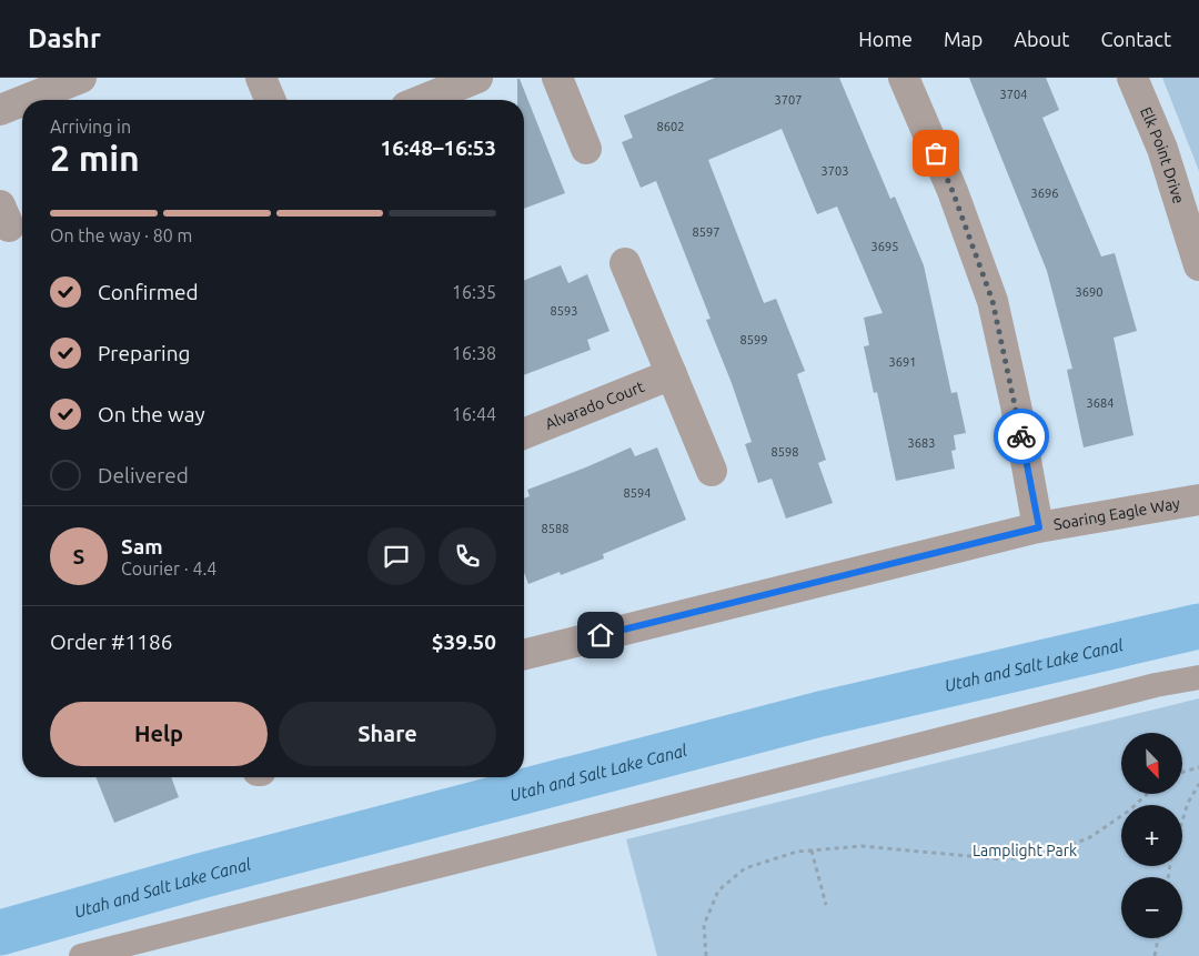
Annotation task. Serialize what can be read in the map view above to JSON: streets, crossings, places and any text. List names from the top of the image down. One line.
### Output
{"streets":{"street":["Elk Point Drive","Alvarado Court","Soaring Eagle Way"]},"water":["Utah and Salt Lake Canal"],"parks":["Lamplight Park"],"house_numbers":["3704","3707","8602","3703","3696","8597","3695","3690","8593","8599","3691","3684","3683","8598","8594","8588"],"north":"bottom right","page":{"header":"Dashr","nav":["Home","Map","About","Contact"],"heading":["2 min","Arriving in","16:48–16:53"],"panel":["Sam","Courier · 4.4","Order #1186","$39.50"],"bar":"On the way · 80 m","list":[["Confirmed","16:35"],["Preparing","16:38"],["On the way","16:44"],"Delivered"],"round":"S","buttons":["Help","Share"],"map_buttons":["+","−"]}}
